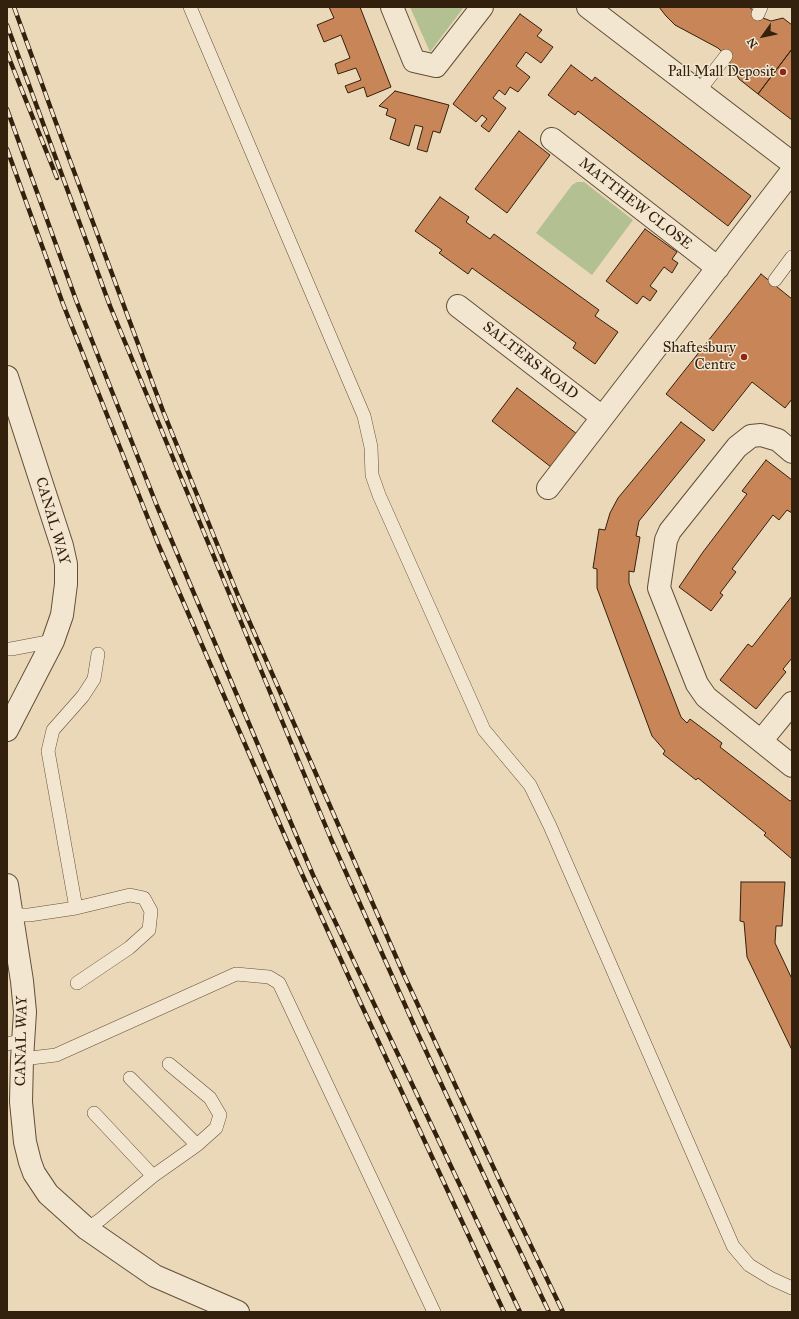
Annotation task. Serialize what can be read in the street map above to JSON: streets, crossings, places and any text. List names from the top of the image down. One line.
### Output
{"streets":{"street":["MATTHEW CLOSE","SALTERS ROAD","CANAL WAY"]},"places":["Pall Mall Deposit","Shaftesbury Centre"],"north":"bottom left"}
